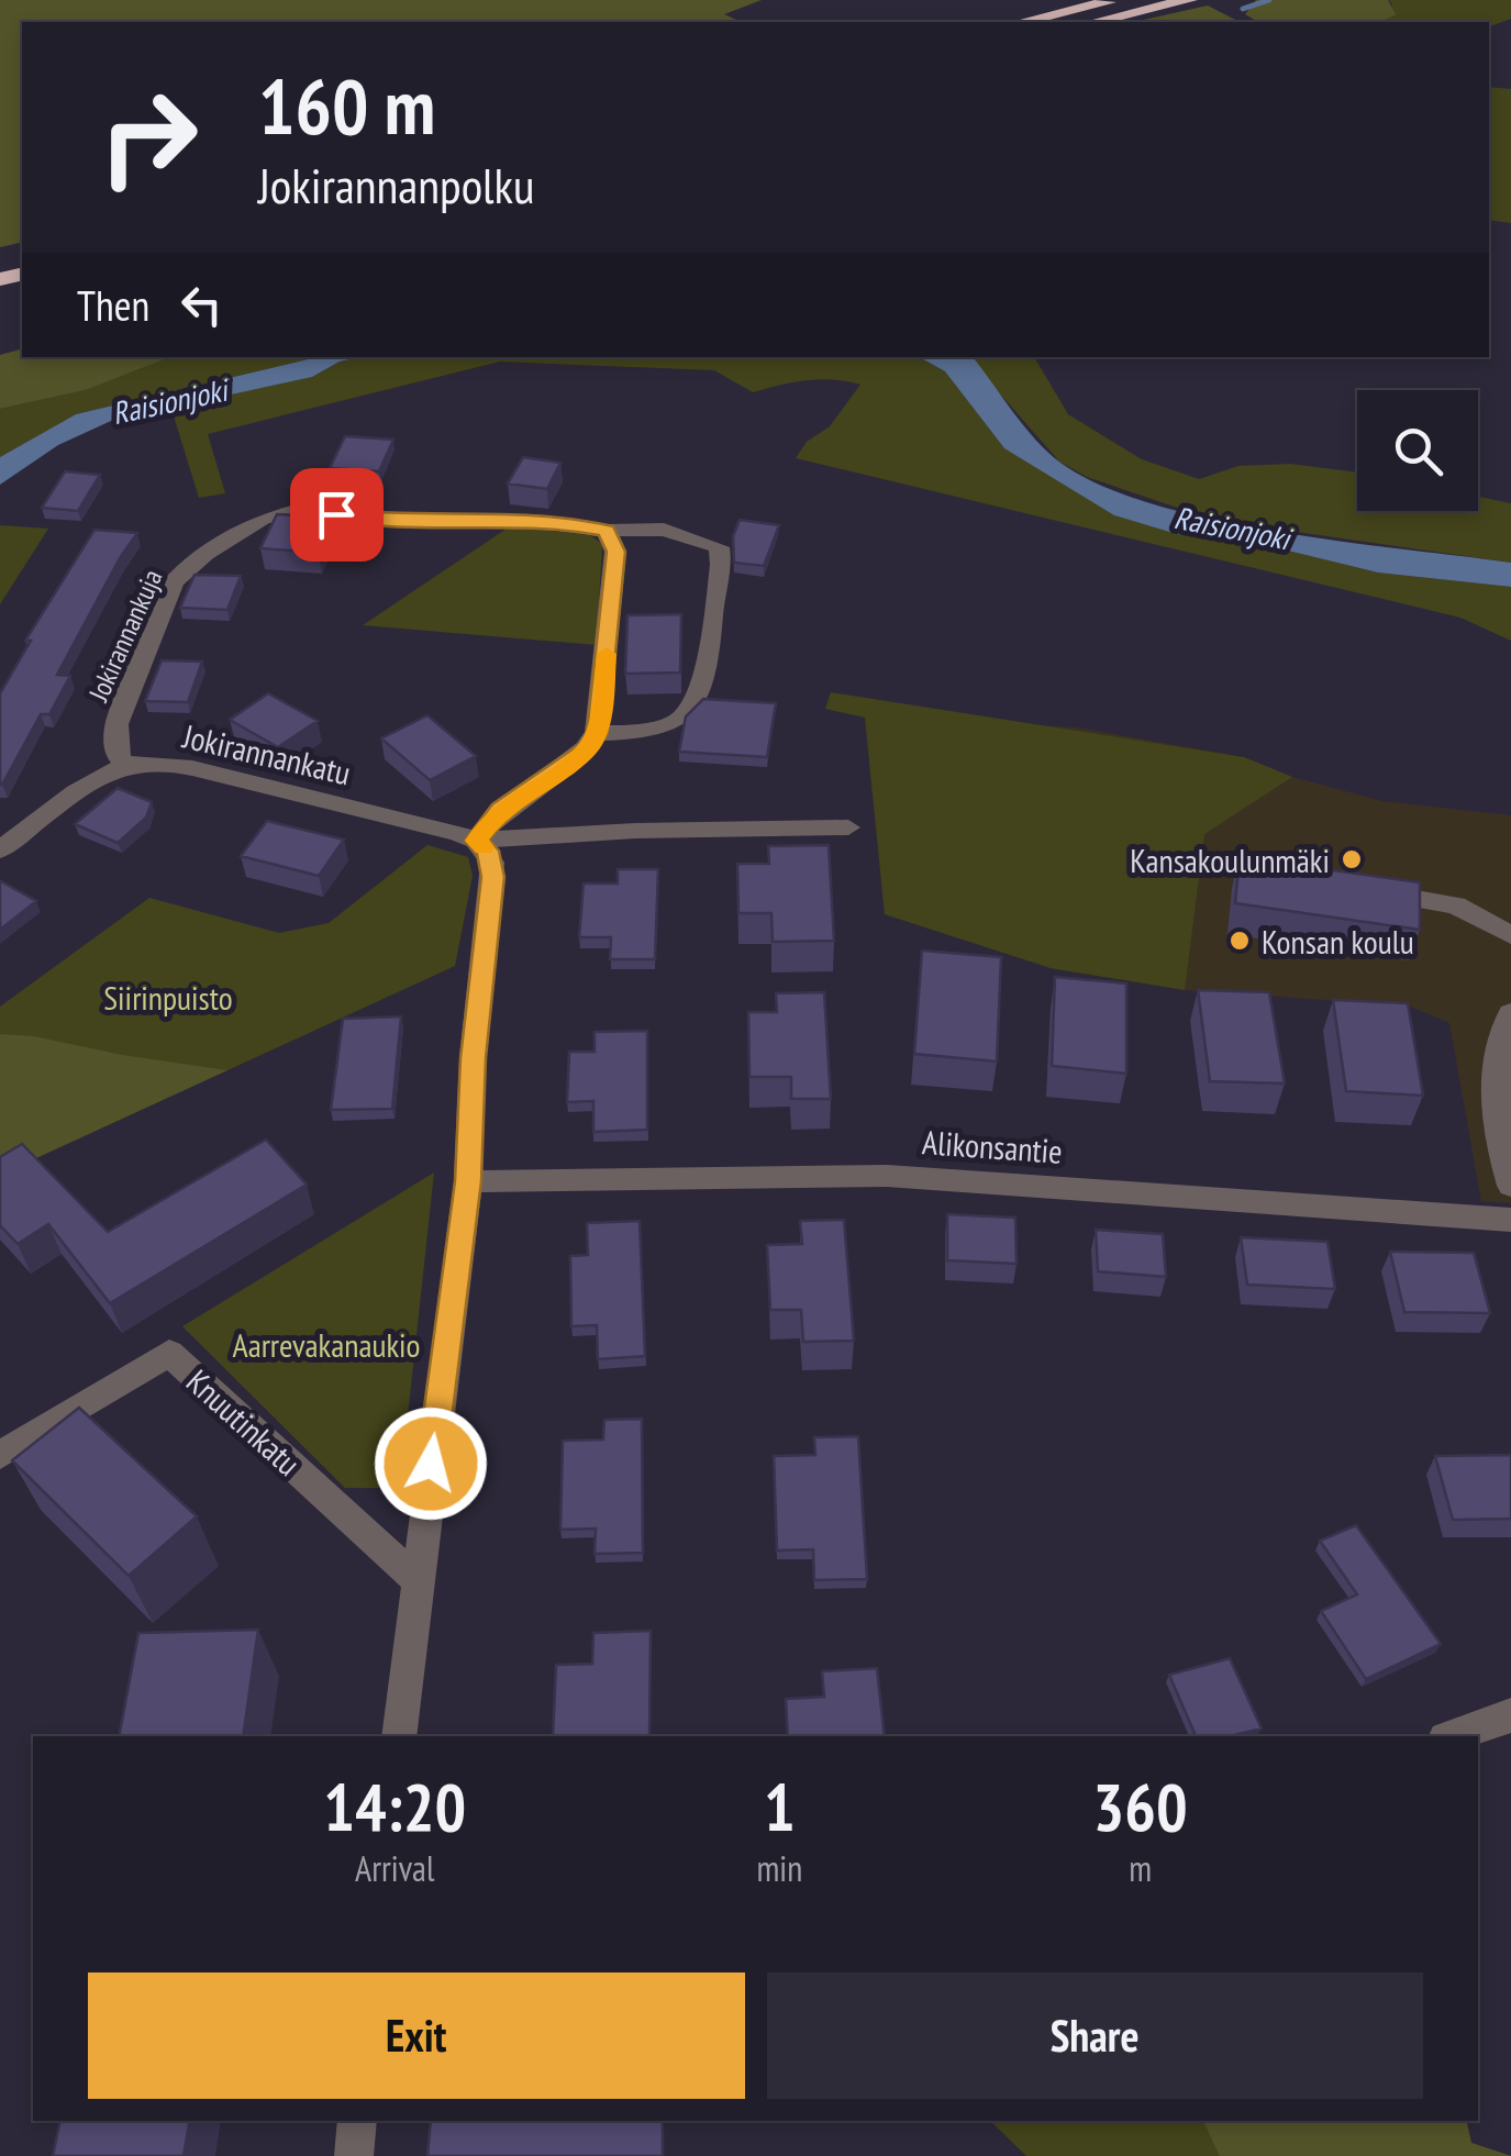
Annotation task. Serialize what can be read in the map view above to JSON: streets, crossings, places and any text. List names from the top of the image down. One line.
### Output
{"streets":{"street":["Jokirannankuja","Jokirannankatu","Alikonsantie","Knuutinkatu"]},"crossings":[["Jokirannankuja","Jokirannankatu"]],"water":["Raisionjoki"],"parks":["Siirinpuisto","Aarrevakanaukio"],"places":["Kansakoulunmäki","Konsan koulu"],"page":{"turn":["160 m","Jokirannanpolku"],"then":"Then","eta":["14:20","Arrival","1","min","360","m"],"buttons":["Exit","Share"]}}
